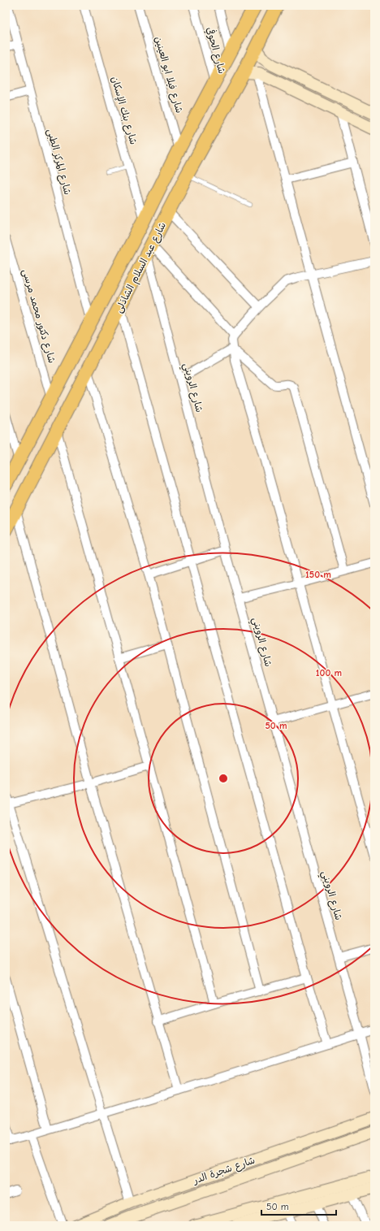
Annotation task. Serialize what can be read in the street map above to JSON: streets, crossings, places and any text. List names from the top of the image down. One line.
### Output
{"streets":{"main road":["شارع عبد السلام الشاذلى","شارع شجرة الدر"],"street":["شارع الحوفي","شارع فيلا ابو العينين","شارع بنك الإسكان","شارع المركز الطبى","شارع دكتور محمد مرسى","شارع الرويني"]},"crossings":[["شارع الحوفي","شارع عبد السلام الشاذلى"],["شارع فيلا ابو العينين","شارع عبد السلام الشاذلى"],["شارع بنك الإسكان","شارع عبد السلام الشاذلى"],["شارع المركز الطبى","شارع عبد السلام الشاذلى"],["شارع عبد السلام الشاذلى","شارع دكتور محمد مرسى"],["شارع عبد السلام الشاذلى","شارع الرويني"]],"scale_bar":"50 m","rings":["150 m","100 m","50 m"]}
